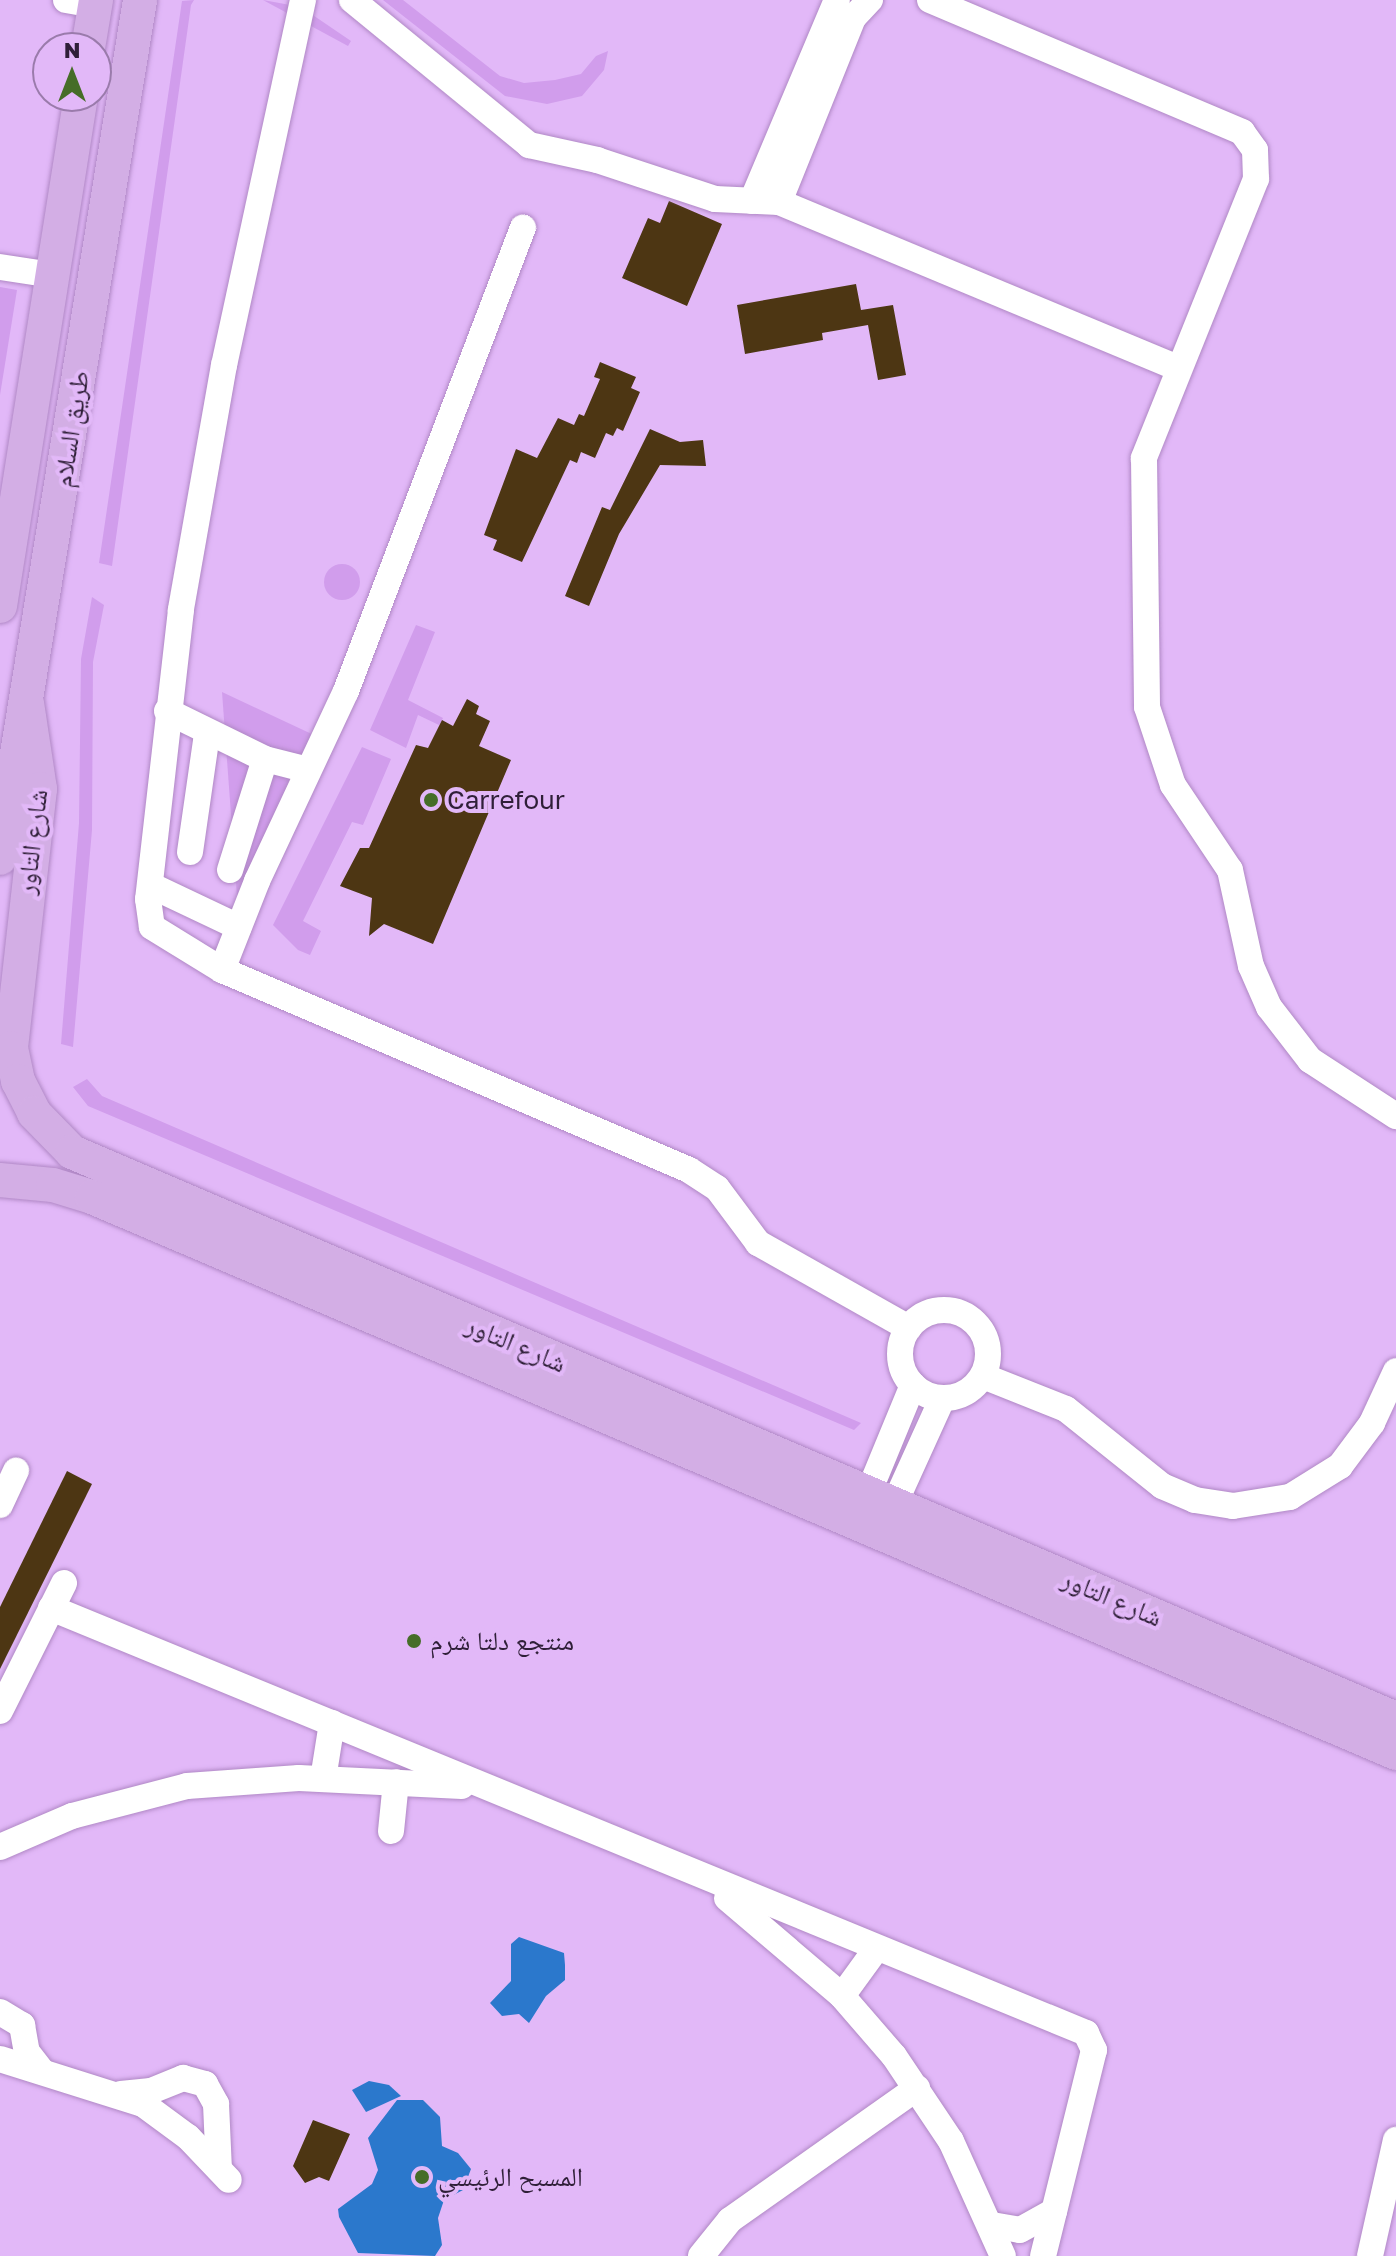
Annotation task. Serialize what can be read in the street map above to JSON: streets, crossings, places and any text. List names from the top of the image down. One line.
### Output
{"streets":{"main road":["طريق السلام","شارع التاور"]},"crossings":[["طريق السلام","شارع التاور"]],"places":["Carrefour","منتجع دلتا شرم","المسبح الرئيسي"],"north":"top"}
